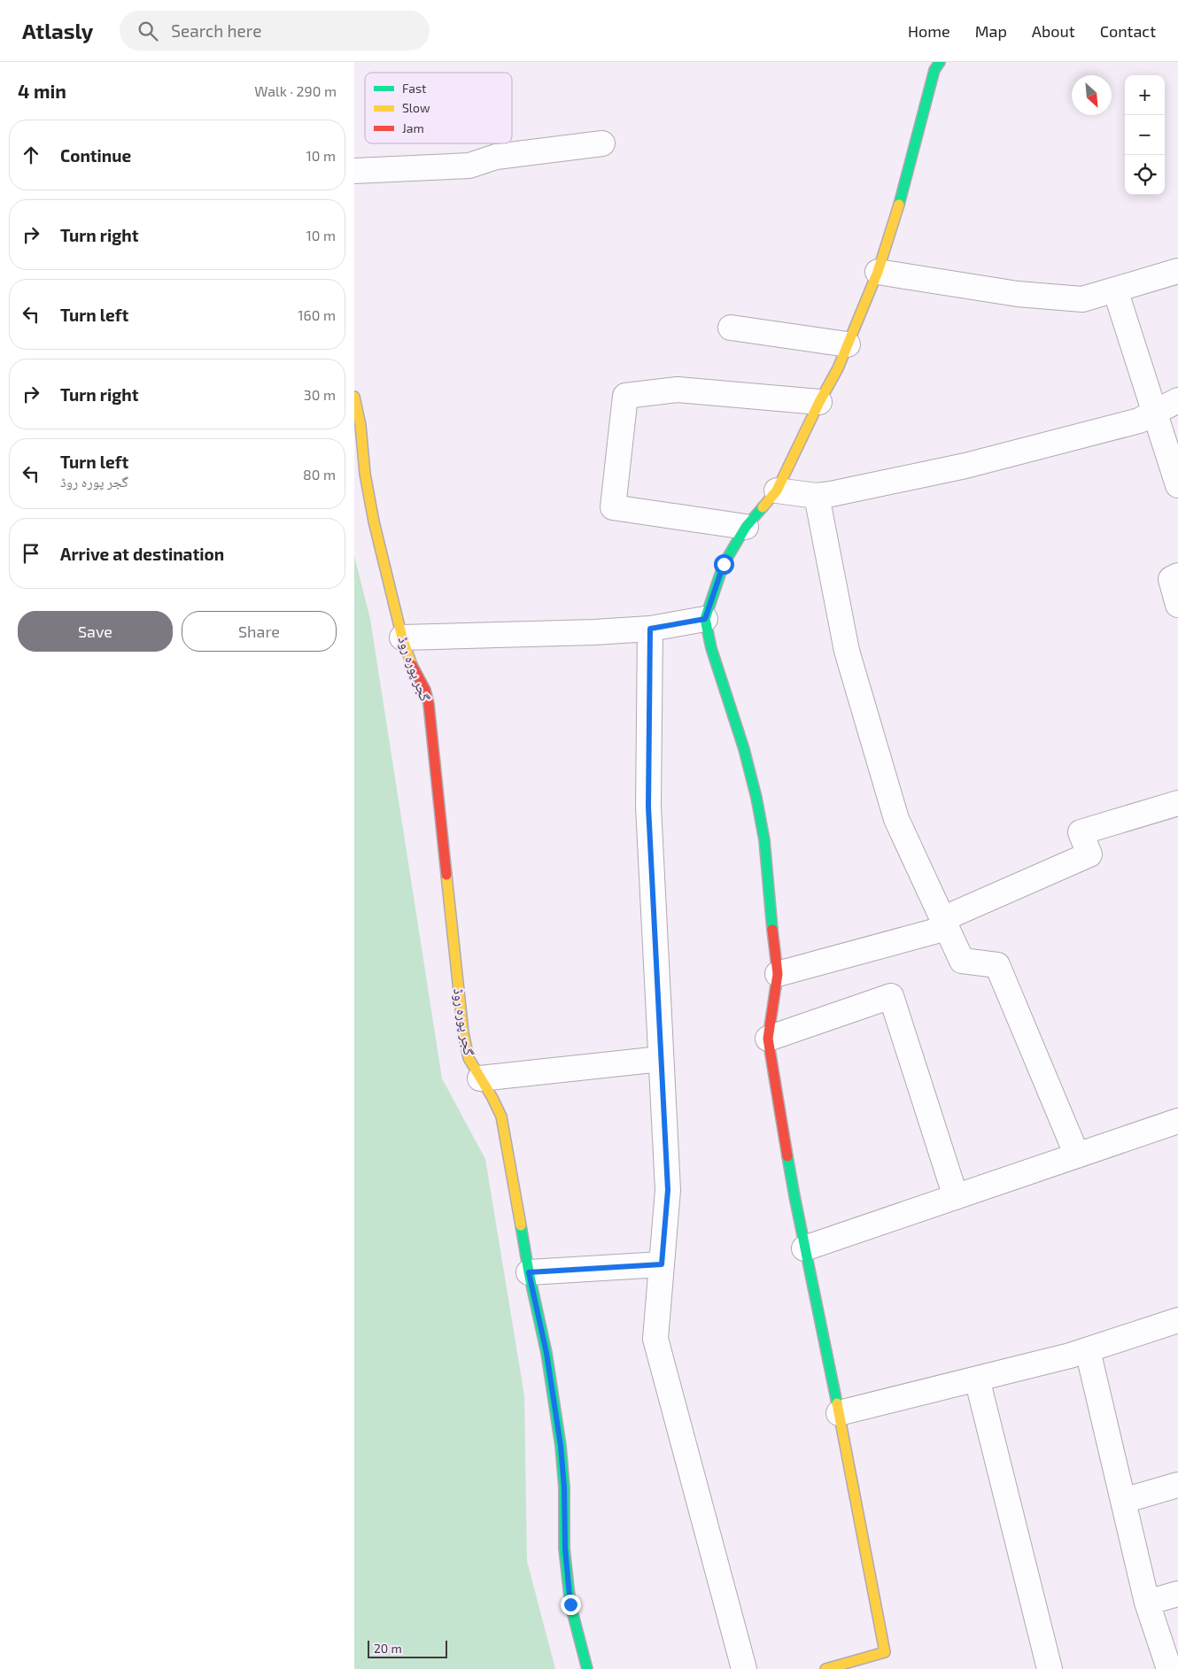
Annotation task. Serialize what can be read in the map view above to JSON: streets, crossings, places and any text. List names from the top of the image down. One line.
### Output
{"streets":{"street":["گجر پورہ روڈ"]},"legend":["Fast","Slow","Jam"],"scale_bar":"20 m","north":"bottom right","page":{"header":"Atlasly","search":"Search here","nav":["Home","Map","About","Contact"],"heading":["4 min","Walk · 290 m"],"map_buttons":["+","−"],"list":[["Continue","10 m"],["Turn right","10 m"],["Turn left","160 m"],["Turn right","30 m"],["Turn left","گجر پورہ روڈ","80 m"],"Arrive at destination"],"buttons":["Save","Share"],"scale":"20 m"}}
